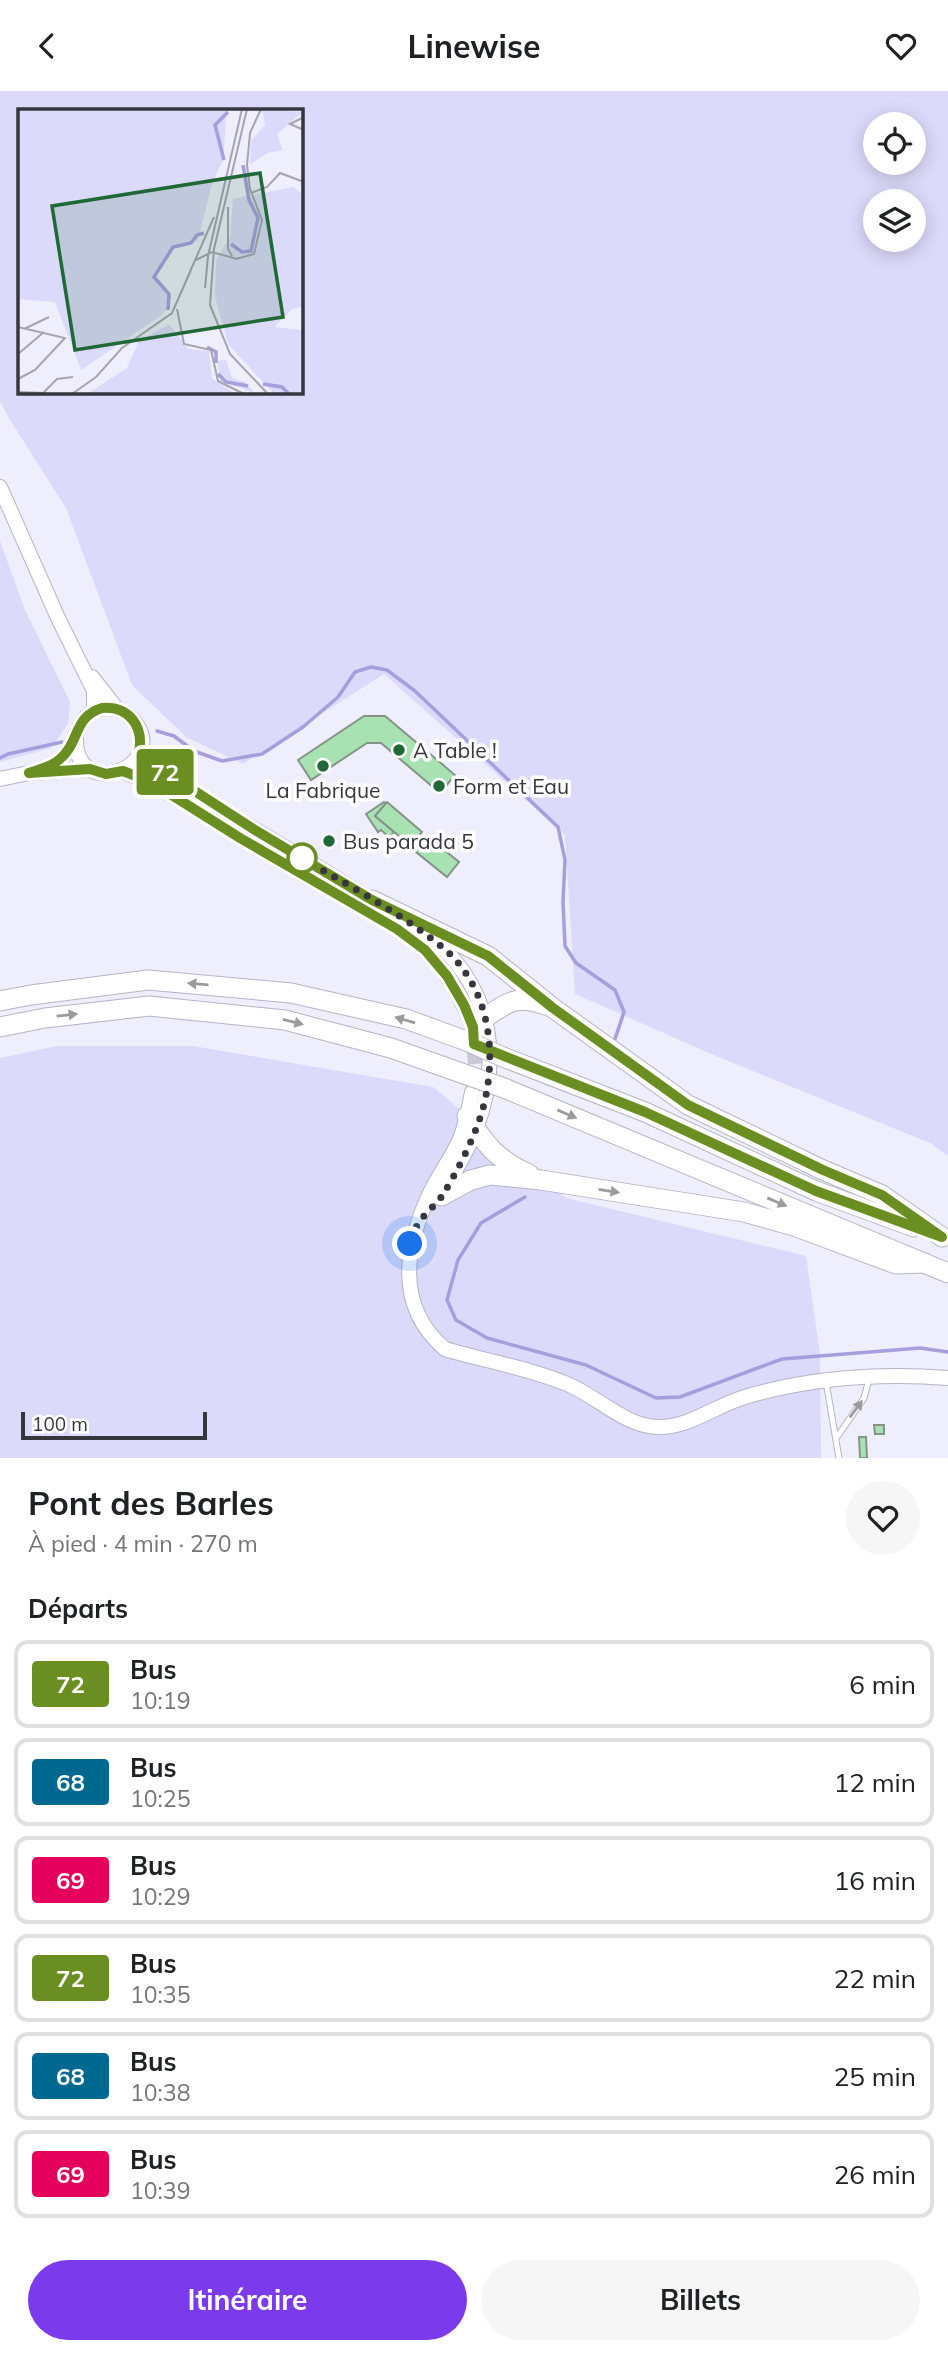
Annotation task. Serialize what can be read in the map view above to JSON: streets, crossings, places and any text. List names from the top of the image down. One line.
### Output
{"places":["A Table !","La Fabrique","Form et Eau","Bus parada 5"],"lines":["bus line 72"],"scale_bar":"100 m","page":{"header":"Linewise","on_map":"72","scale":"100 m","heading":[["Pont des Barles","À pied · 4 min · 270 m"],"Départs"],"list":[{"mark":"72","name":"Bus","note":"10:19","value":"6 min"},{"mark":"68","name":"Bus","note":"10:25","value":"12 min"},{"mark":"69","name":"Bus","note":"10:29","value":"16 min"},{"mark":"72","name":"Bus","note":"10:35","value":"22 min"},{"mark":"68","name":"Bus","note":"10:38","value":"25 min"},{"mark":"69","name":"Bus","note":"10:39","value":"26 min"}],"buttons":["Itinéraire","Billets"]}}
